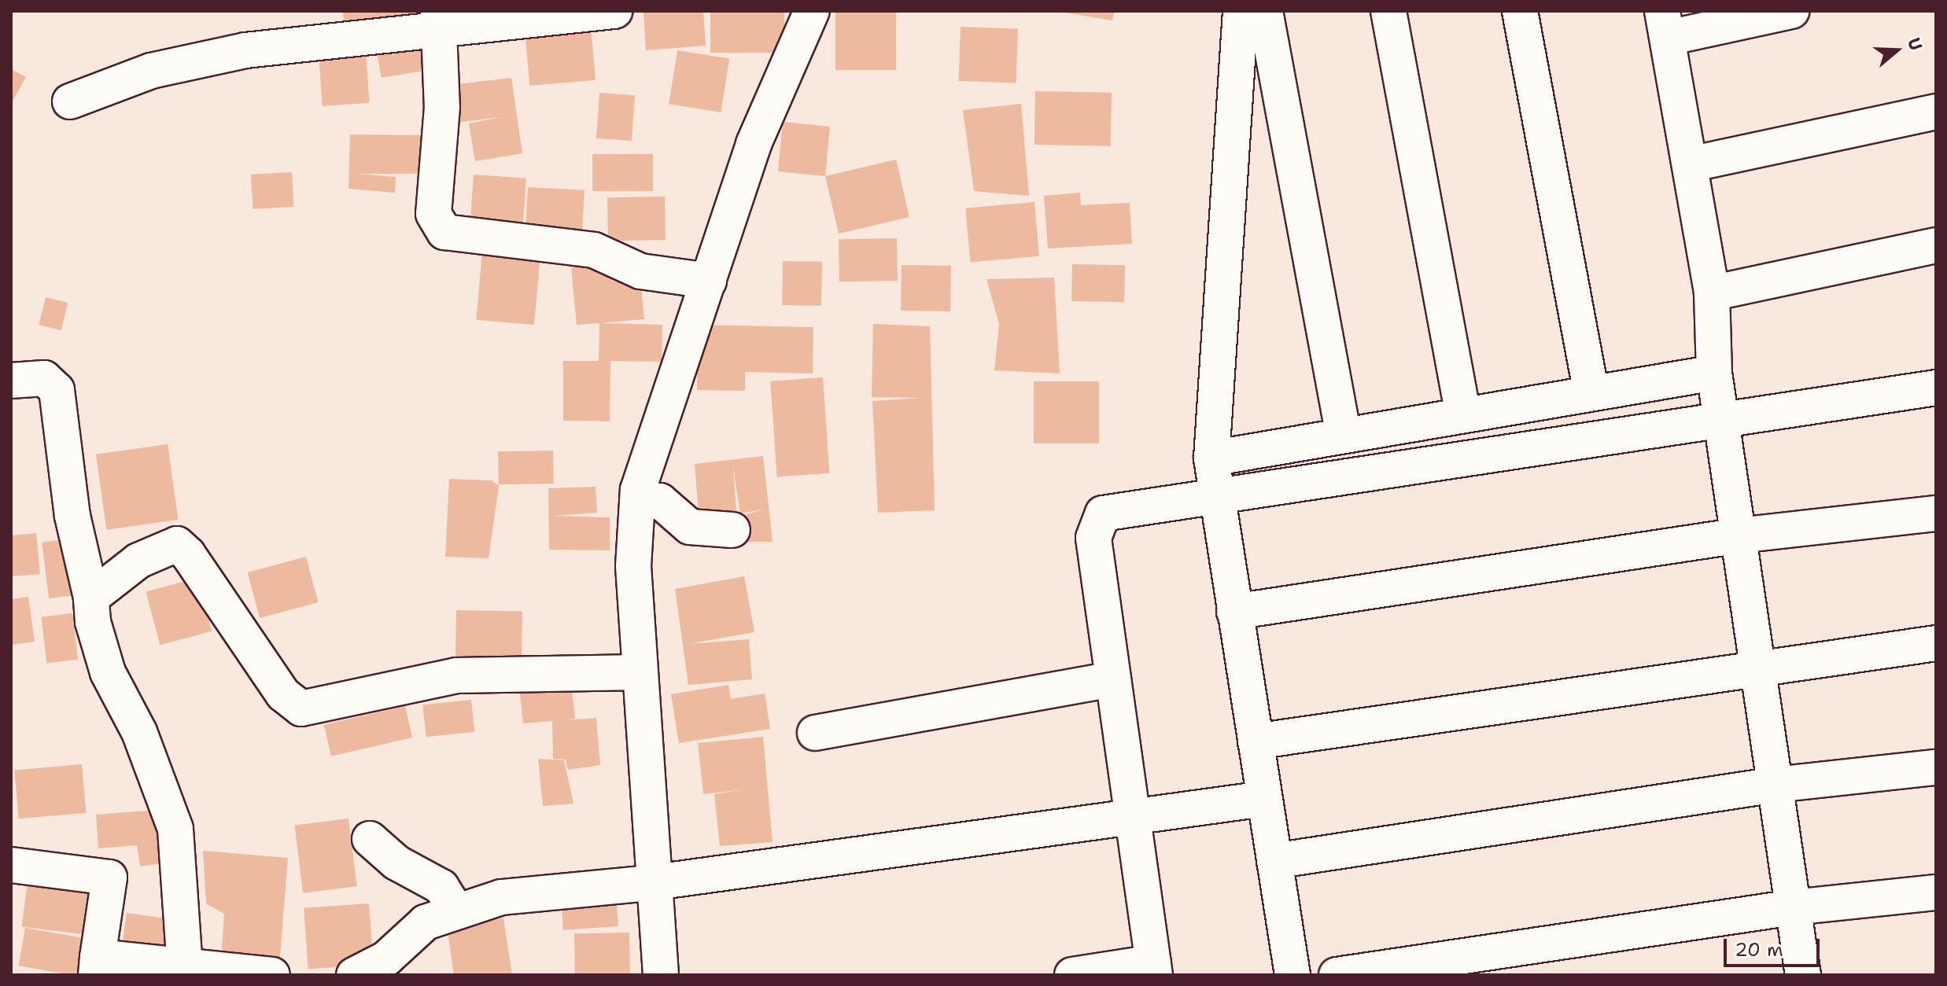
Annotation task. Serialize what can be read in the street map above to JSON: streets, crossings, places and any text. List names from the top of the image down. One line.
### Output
{"scale_bar":"20 m","north":"right"}
